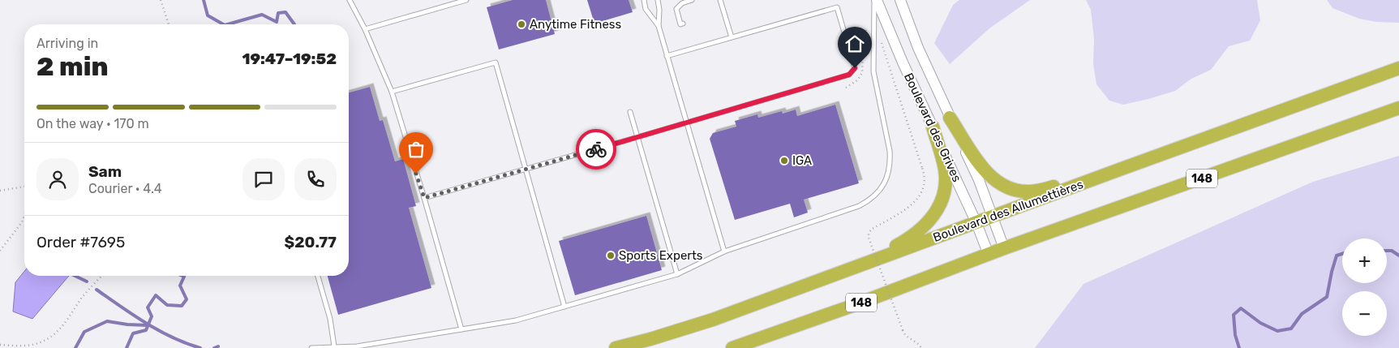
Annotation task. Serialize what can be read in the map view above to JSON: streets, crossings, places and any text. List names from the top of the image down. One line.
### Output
{"streets":{"highway":["148","Boulevard des Allumettières"],"street":["Boulevard des Grives"]},"crossings":[["Boulevard des Grives","148"],["Boulevard des Grives","Boulevard des Allumettières"]],"places":["Anytime Fitness","IGA","Sports Experts"],"page":{"heading":["2 min","Arriving in","19:47–19:52"],"panel":["Sam","Courier · 4.4","Order #7695","$20.77"],"bar":"On the way · 170 m","map_buttons":["+","−"]}}
